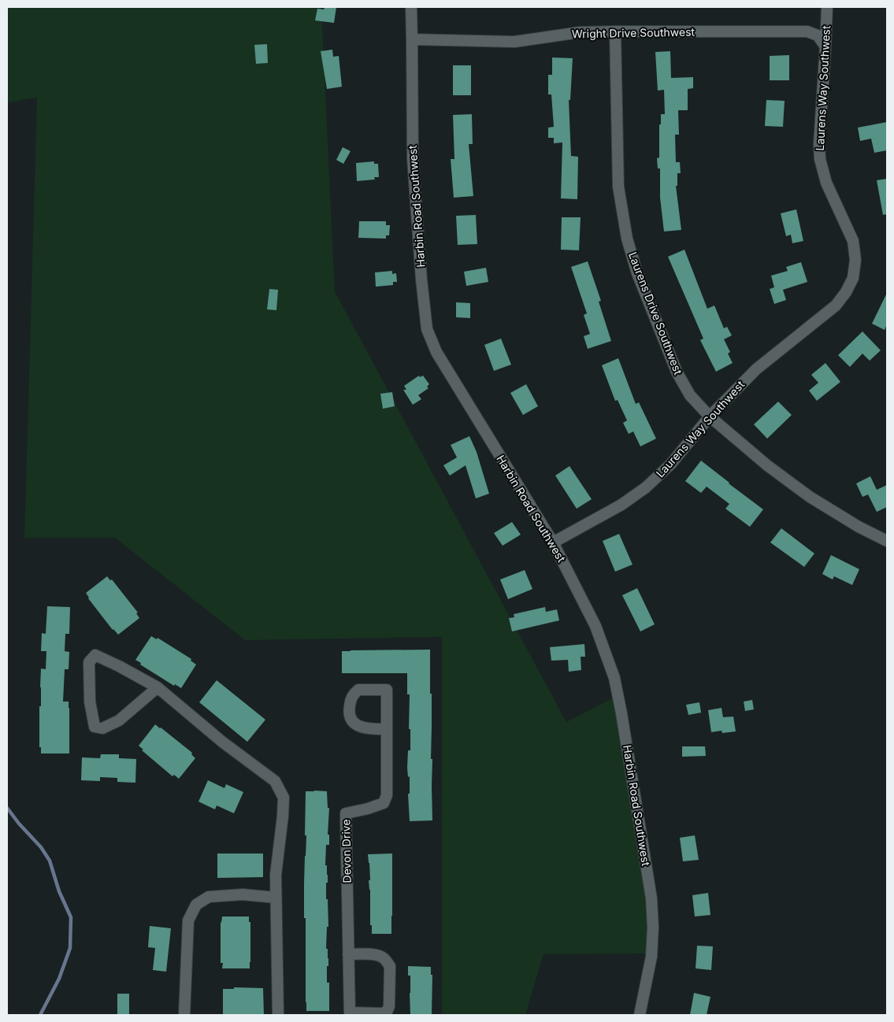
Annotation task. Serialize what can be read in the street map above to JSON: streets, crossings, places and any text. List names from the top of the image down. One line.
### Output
{"streets":{"street":["Wright Drive Southwest","Laurens Way Southwest","Harbin Road Southwest","Laurens Drive Southwest","Devon Drive"]},"crossings":[["Wright Drive Southwest","Laurens Way Southwest"],["Wright Drive Southwest","Harbin Road Southwest"],["Wright Drive Southwest","Laurens Drive Southwest"],["Laurens Way Southwest","Harbin Road Southwest"],["Laurens Way Southwest","Laurens Drive Southwest"]]}
